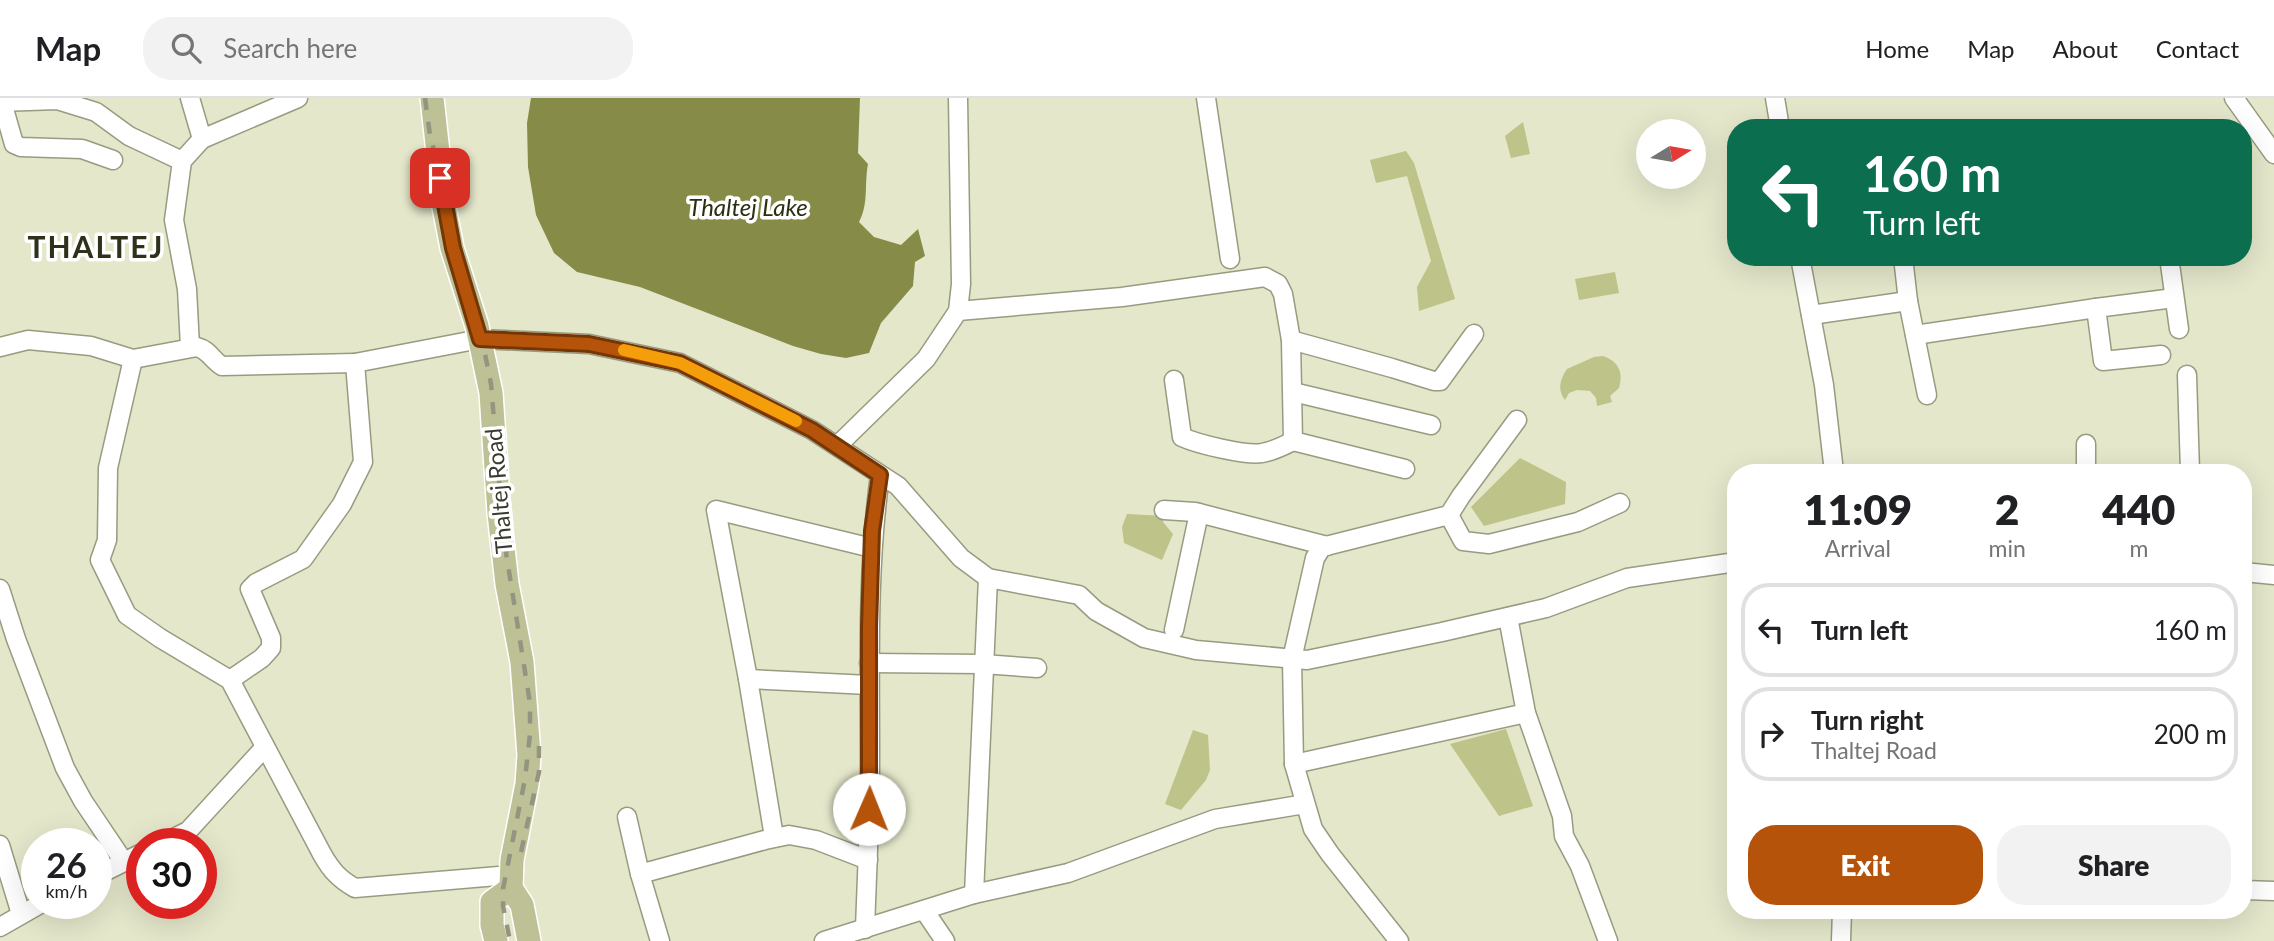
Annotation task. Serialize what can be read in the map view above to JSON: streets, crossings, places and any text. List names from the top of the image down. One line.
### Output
{"streets":{"main road":["Thaltej Road"]},"districts":["THALTEJ"],"water":["Thaltej Lake"],"north":"right","page":{"header":"Map","search":"Search here","nav":["Home","Map","About","Contact"],"turn":["160 m","Turn left"],"eta":["11:09","Arrival","2","min","440","m"],"list":[{"name":"Turn left","value":"160 m"},{"name":"Turn right","note":"Thaltej Road","value":"200 m"}],"buttons":["Exit","Share"],"speed":"26 km/h","limit":"30"}}
